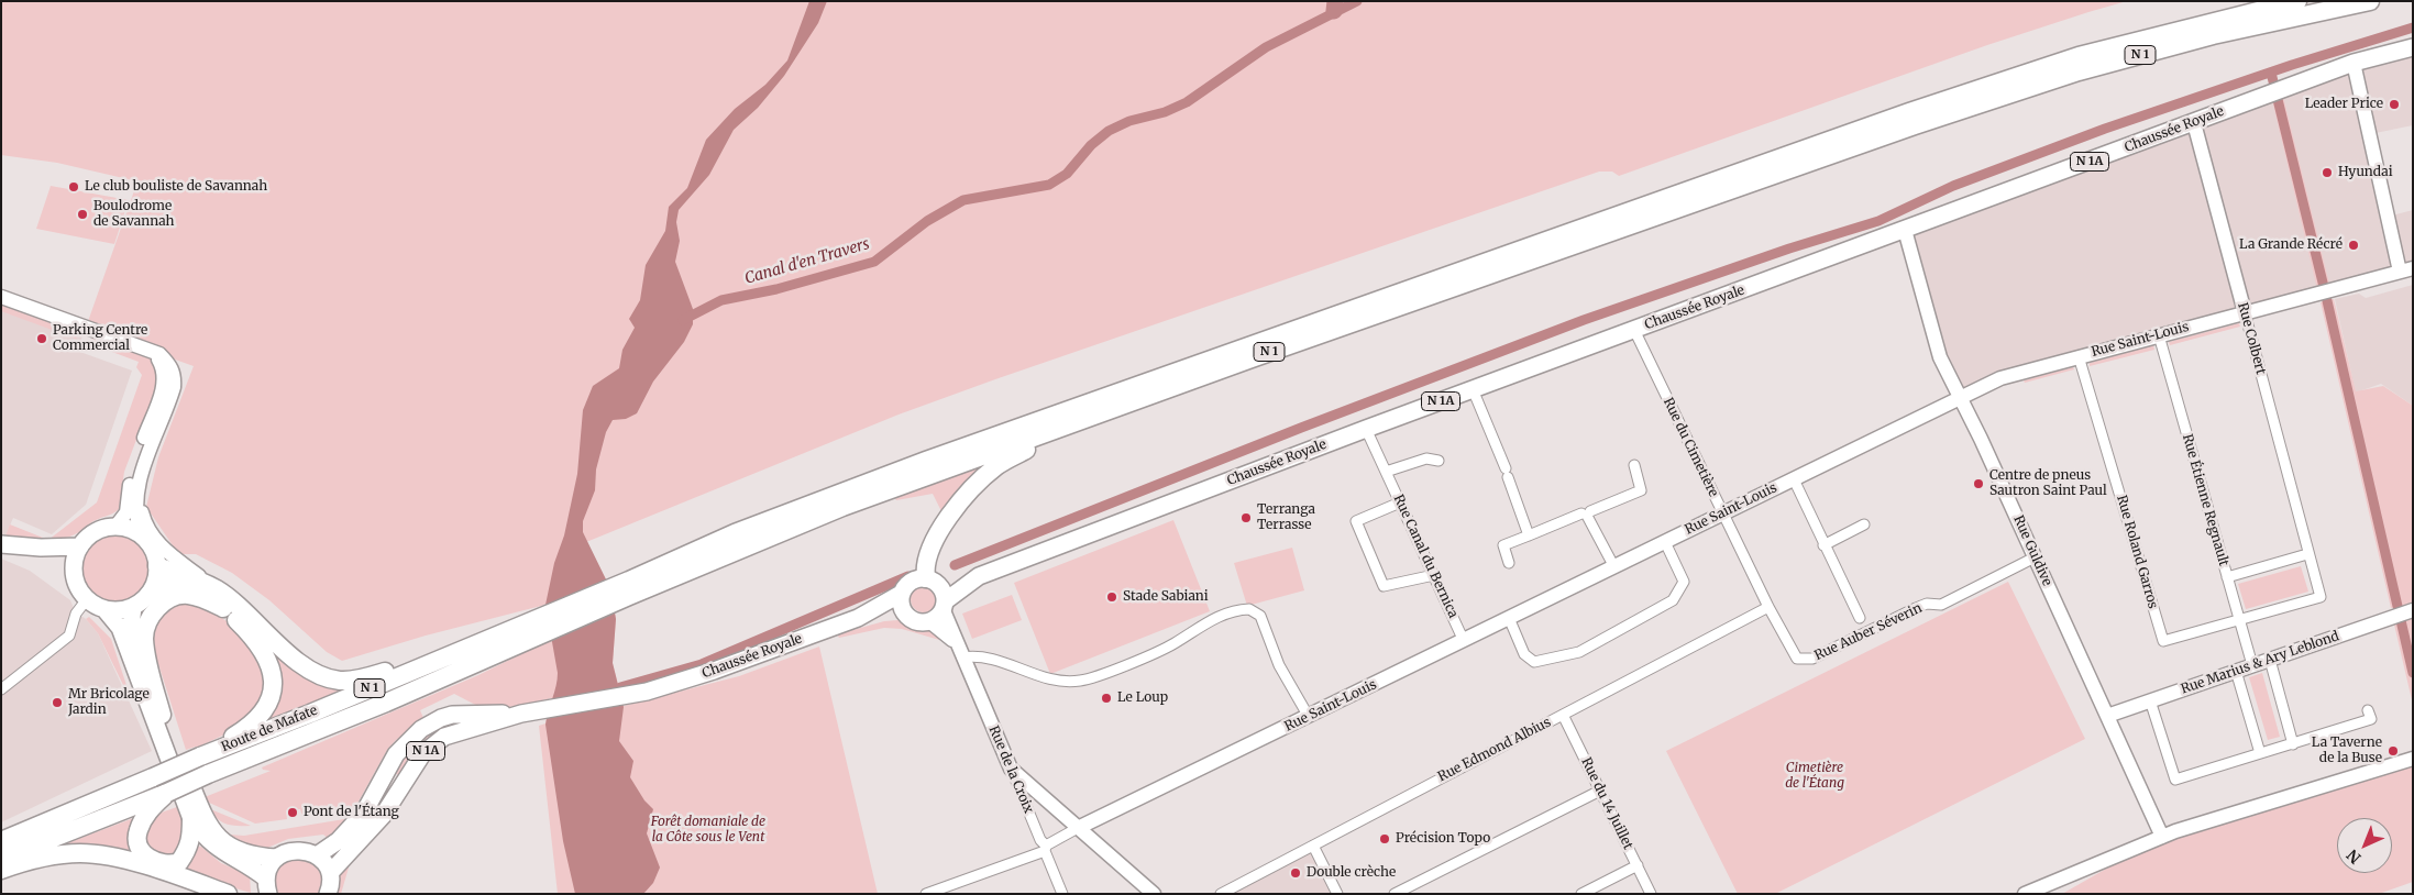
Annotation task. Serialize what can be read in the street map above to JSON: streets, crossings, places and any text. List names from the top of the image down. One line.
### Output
{"streets":{"highway":["N 1","Route de Mafate"],"main road":["Chaussée Royale","N 1A"],"street":["Rue Colbert","Rue Saint-Louis","Rue du Cimetière","Rue Étienne Regnault","Rue Guldive","Rue Roland Garros","Rue Canal du Bernica","Rue Auber Séverin","Rue Marius & Ary Leblond","Rue Edmond Albius","Rue de la Croix","Rue du 14 Juillet"]},"crossings":[["N 1","Route de Mafate"],["Chaussée Royale","N 1A"],["Chaussée Royale","Rue Colbert"],["Chaussée Royale","Rue du Cimetière"],["Chaussée Royale","Rue Guldive"],["Chaussée Royale","Rue Canal du Bernica"],["Chaussée Royale","Rue de la Croix"],["Rue Colbert","Rue Saint-Louis"],["Rue Colbert","Rue Étienne Regnault"],["Rue Colbert","Rue Roland Garros"],["Rue Saint-Louis","Rue du Cimetière"],["Rue Saint-Louis","Rue Étienne Regnault"],["Rue Saint-Louis","Rue Guldive"],["Rue Saint-Louis","Rue Roland Garros"],["Rue Saint-Louis","Rue Canal du Bernica"],["Rue Saint-Louis","Rue Auber Séverin"],["Rue du Cimetière","Rue Auber Séverin"],["Rue du Cimetière","Rue Edmond Albius"],["Rue Étienne Regnault","Rue Roland Garros"],["Rue Étienne Regnault","Rue Marius & Ary Leblond"],["Rue Guldive","Rue Auber Séverin"],["Rue Guldive","Rue Marius & Ary Leblond"],["Rue Edmond Albius","Rue du 14 Juillet"]],"water":["Canal d'en Travers"],"parks":["Cimetière de l'Étang","Forêt domaniale de la Côte sous le Vent"],"places":["Leader Price","Hyundai","Le club bouliste de Savannah","Boulodrome de Savannah","La Grande Récré","Parking Centre Commercial","Centre de pneus Sautron Saint Paul","Terranga Terrasse","Stade Sabiani","Le Loup","Mr Bricolage Jardin","La Taverne de la Buse","Pont de l'Étang","Précision Topo","Double crèche"],"north":"bottom left"}
